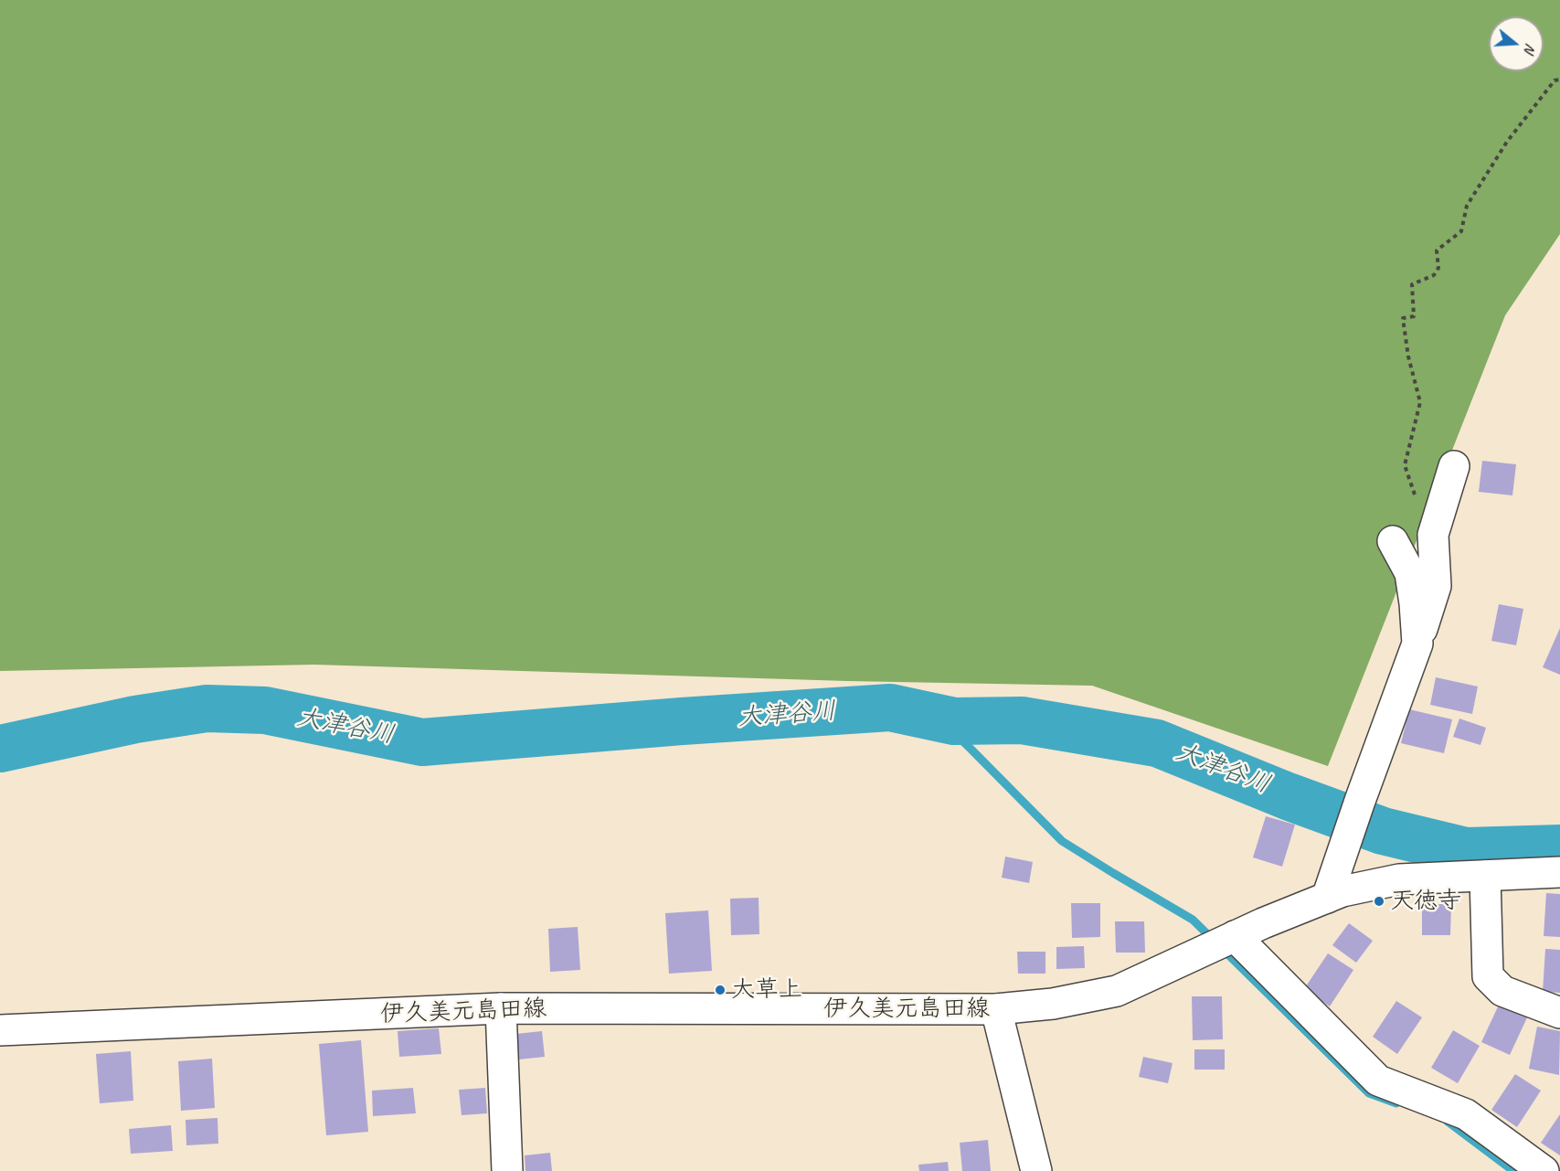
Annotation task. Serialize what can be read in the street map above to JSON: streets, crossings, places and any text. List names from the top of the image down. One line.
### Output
{"streets":{"main road":["伊久美元島田線"]},"water":["大津谷川"],"places":["天徳寺","大草上"],"north":"right"}
